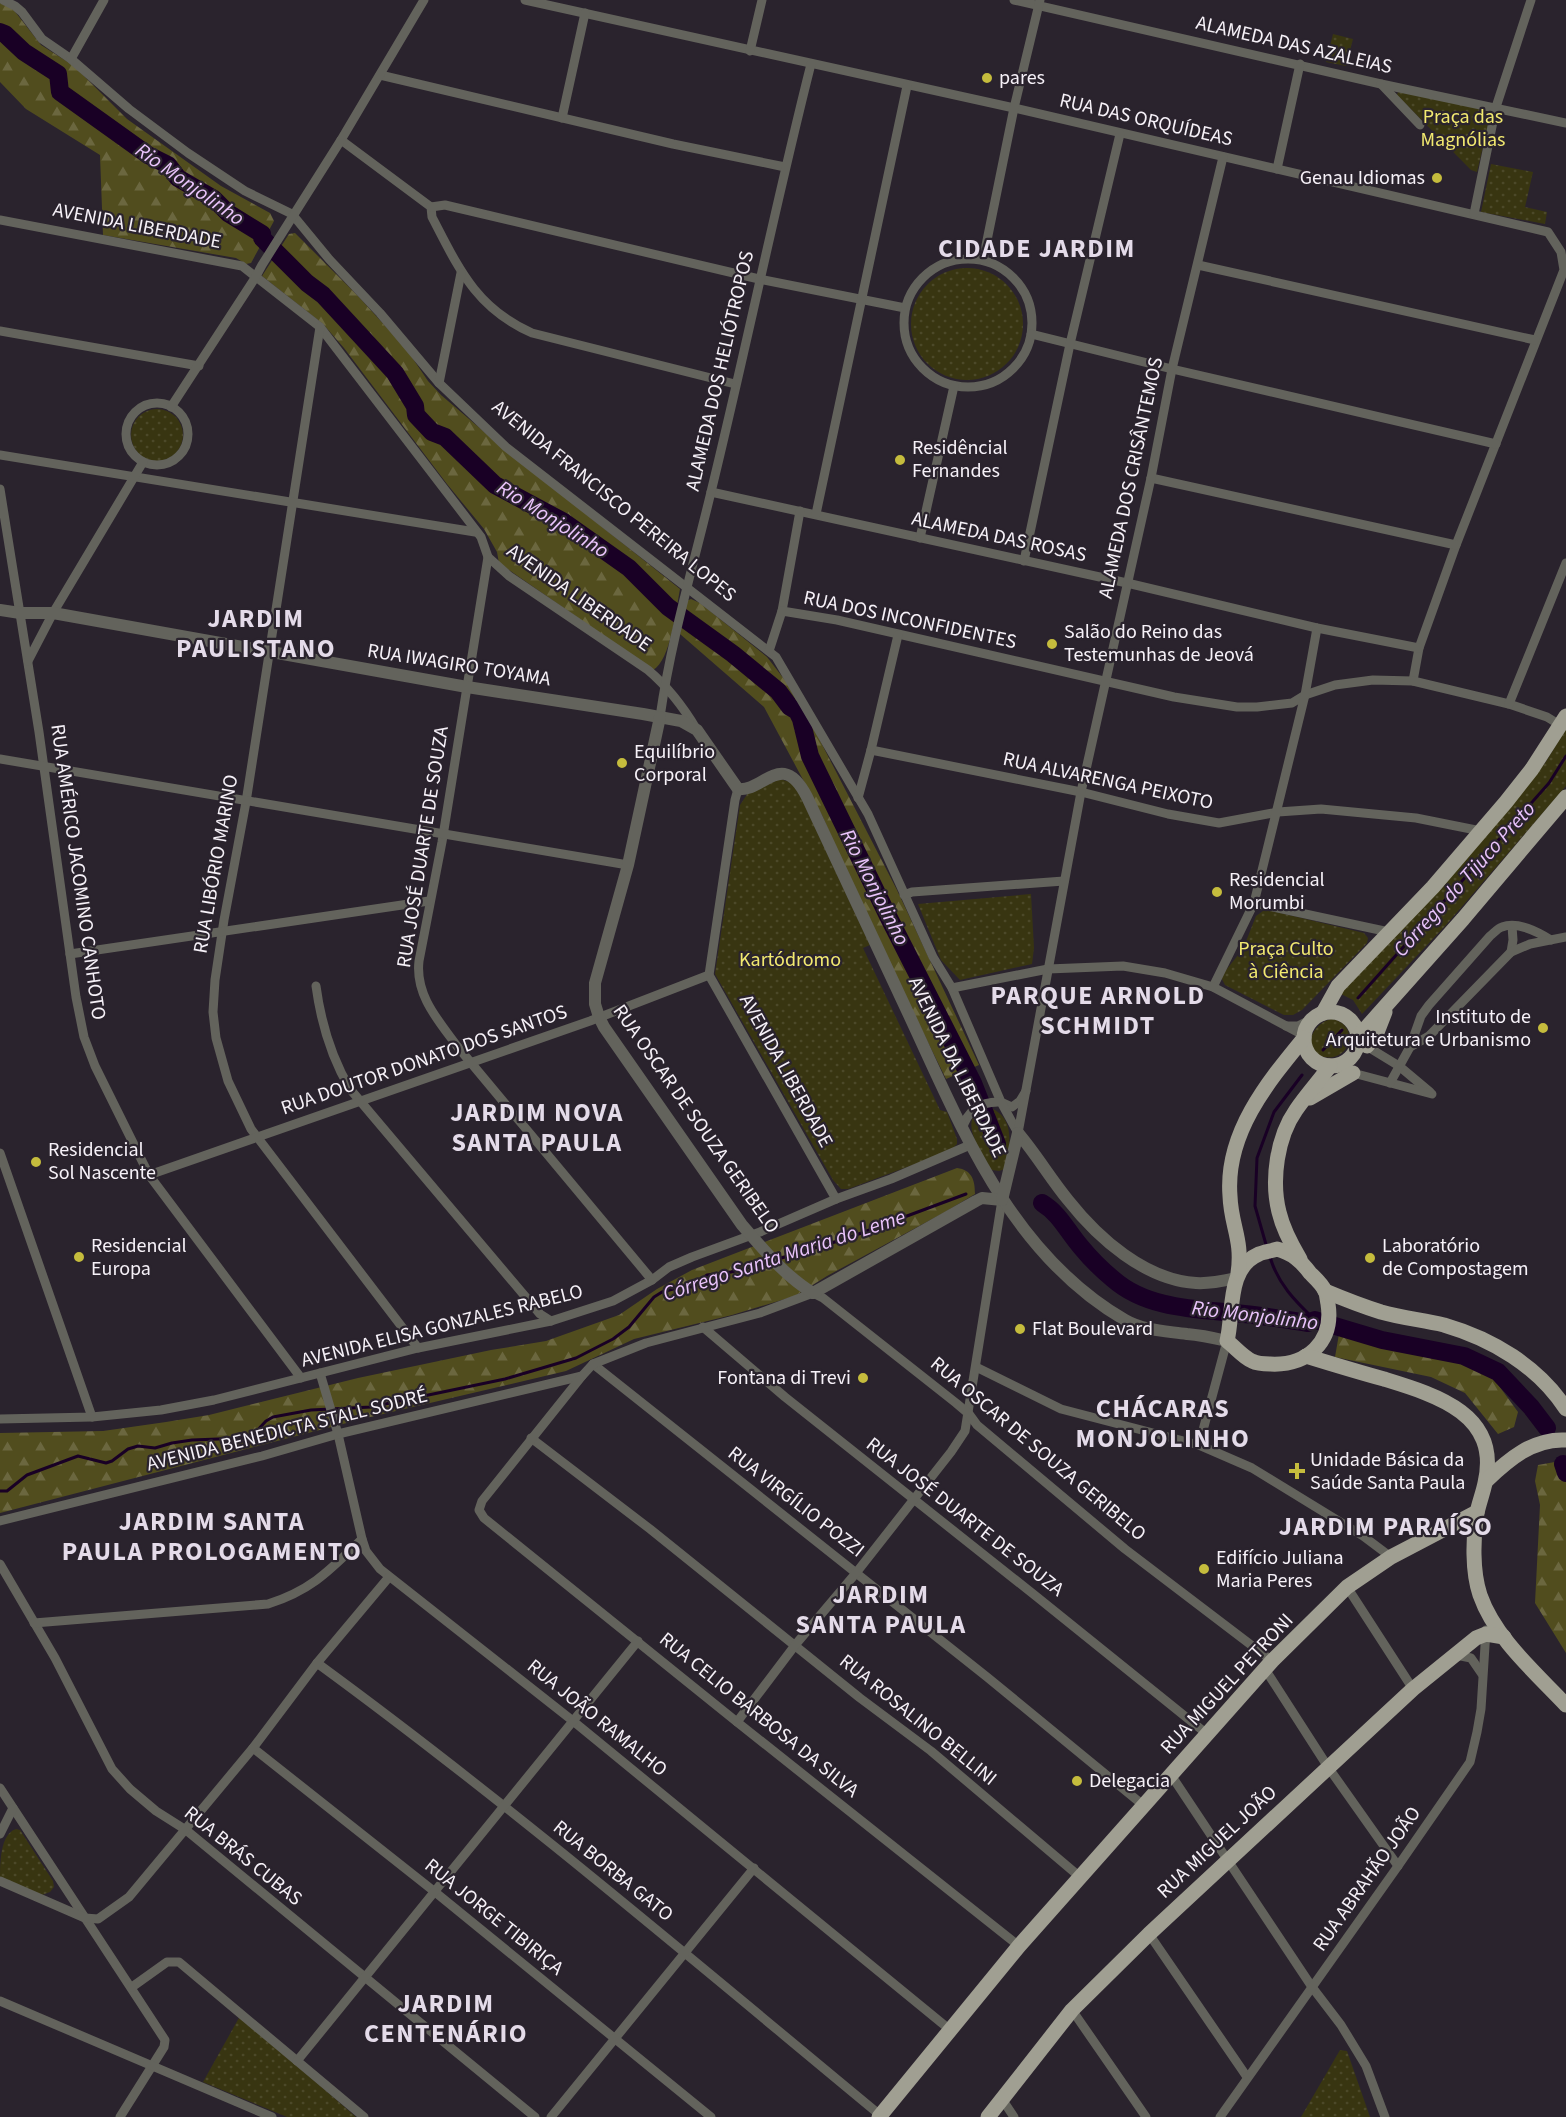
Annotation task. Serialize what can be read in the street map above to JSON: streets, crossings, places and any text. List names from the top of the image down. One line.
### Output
{"streets":{"main road":["RUA MIGUEL PETRONI","RUA MIGUEL JOÃO"],"street":["ALAMEDA DAS AZALEIAS","RUA DAS ORQUÍDEAS","AVENIDA LIBERDADE","ALAMEDA DOS HELIÓTROPOS","ALAMEDA DOS CRISÂNTEMOS","AVENIDA FRANCISCO PEREIRA LOPES","ALAMEDA DAS ROSAS","RUA DOS INCONFIDENTES","RUA IWAGIRO TOYAMA","RUA ALVARENGA PEIXOTO","RUA JOSÉ DUARTE DE SOUZA","RUA LIBÓRIO MARINO","RUA AMÉRICO JACOMINO CANHOTO","RUA DOUTOR DONATO DOS SANTOS","AVENIDA DA LIBERDADE","RUA OSCAR DE SOUZA GERIBELO","AVENIDA ELISA GONZALES RABELO","AVENIDA BENEDICTA STALL SODRÉ","RUA VIRGÍLIO POZZI","RUA CELIO BARBOSA DA SILVA","RUA JOÃO RAMALHO","RUA ROSALINO BELLINI","RUA BRÁS CUBAS","RUA BORBA GATO","RUA ABRAHÃO JOÃO","RUA JORGE TIBIRIÇA"]},"crossings":[["RUA DAS ORQUÍDEAS","ALAMEDA DOS HELIÓTROPOS"],["RUA DAS ORQUÍDEAS","ALAMEDA DOS CRISÂNTEMOS"],["AVENIDA LIBERDADE","ALAMEDA DOS HELIÓTROPOS"],["AVENIDA LIBERDADE","RUA IWAGIRO TOYAMA"],["AVENIDA LIBERDADE","RUA JOSÉ DUARTE DE SOUZA"],["AVENIDA LIBERDADE","RUA LIBÓRIO MARINO"],["AVENIDA LIBERDADE","RUA DOUTOR DONATO DOS SANTOS"],["AVENIDA LIBERDADE","AVENIDA DA LIBERDADE"],["AVENIDA LIBERDADE","RUA OSCAR DE SOUZA GERIBELO"],["AVENIDA LIBERDADE","AVENIDA ELISA GONZALES RABELO"],["ALAMEDA DOS HELIÓTROPOS","AVENIDA FRANCISCO PEREIRA LOPES"],["ALAMEDA DOS HELIÓTROPOS","ALAMEDA DAS ROSAS"],["ALAMEDA DOS HELIÓTROPOS","RUA OSCAR DE SOUZA GERIBELO"],["ALAMEDA DOS CRISÂNTEMOS","AVENIDA FRANCISCO PEREIRA LOPES"],["ALAMEDA DOS CRISÂNTEMOS","ALAMEDA DAS ROSAS"],["ALAMEDA DOS CRISÂNTEMOS","RUA DOS INCONFIDENTES"],["ALAMEDA DOS CRISÂNTEMOS","RUA ALVARENGA PEIXOTO"],["AVENIDA FRANCISCO PEREIRA LOPES","RUA DOS INCONFIDENTES"],["RUA IWAGIRO TOYAMA","RUA JOSÉ DUARTE DE SOUZA"],["RUA IWAGIRO TOYAMA","RUA LIBÓRIO MARINO"],["RUA IWAGIRO TOYAMA","RUA AMÉRICO JACOMINO CANHOTO"],["RUA IWAGIRO TOYAMA","RUA OSCAR DE SOUZA GERIBELO"],["RUA JOSÉ DUARTE DE SOUZA","RUA DOUTOR DONATO DOS SANTOS"],["RUA JOSÉ DUARTE DE SOUZA","AVENIDA ELISA GONZALES RABELO"],["RUA JOSÉ DUARTE DE SOUZA","RUA MIGUEL PETRONI"],["RUA LIBÓRIO MARINO","RUA DOUTOR DONATO DOS SANTOS"],["RUA LIBÓRIO MARINO","AVENIDA ELISA GONZALES RABELO"],["RUA AMÉRICO JACOMINO CANHOTO","RUA DOUTOR DONATO DOS SANTOS"],["RUA AMÉRICO JACOMINO CANHOTO","AVENIDA ELISA GONZALES RABELO"],["RUA DOUTOR DONATO DOS SANTOS","RUA OSCAR DE SOUZA GERIBELO"],["AVENIDA DA LIBERDADE","AVENIDA ELISA GONZALES RABELO"],["RUA OSCAR DE SOUZA GERIBELO","AVENIDA ELISA GONZALES RABELO"],["RUA OSCAR DE SOUZA GERIBELO","RUA MIGUEL PETRONI"],["RUA OSCAR DE SOUZA GERIBELO","RUA MIGUEL JOÃO"],["RUA OSCAR DE SOUZA GERIBELO","RUA ABRAHÃO JOÃO"],["AVENIDA ELISA GONZALES RABELO","RUA JOÃO RAMALHO"],["AVENIDA BENEDICTA STALL SODRÉ","RUA JOÃO RAMALHO"],["RUA VIRGÍLIO POZZI","RUA MIGUEL PETRONI"],["RUA MIGUEL PETRONI","RUA CELIO BARBOSA DA SILVA"],["RUA MIGUEL PETRONI","RUA JOÃO RAMALHO"],["RUA MIGUEL PETRONI","RUA ROSALINO BELLINI"],["RUA MIGUEL PETRONI","RUA BORBA GATO"],["RUA CELIO BARBOSA DA SILVA","RUA ROSALINO BELLINI"],["RUA MIGUEL JOÃO","RUA ABRAHÃO JOÃO"]],"districts":["CIDADE JARDIM","JARDIM PAULISTANO","PARQUE ARNOLD SCHMIDT","JARDIM NOVA SANTA PAULA","CHÁCARAS MONJOLINHO","JARDIM SANTA PAULA PROLOGAMENTO","JARDIM PARAÍSO","JARDIM SANTA PAULA","JARDIM CENTENÁRIO"],"water":["Rio Monjolinho","Córrego do Tijuco Preto","Córrego Santa Maria do Leme"],"parks":["Praça das Magnólias","Praça Culto à Ciência","Kartódromo"],"places":{"other":["pares","Genau Idiomas","Residêncial Fernandes","Salão do Reino das Testemunhas de Jeová","Equilíbrio Corporal","Residencial Morumbi","Instituto de Arquitetura e Urbanismo","Residencial Sol Nascente","Residencial Europa","Laboratório de Compostagem","Flat Boulevard","Fontana di Trevi","Edifício Juliana Maria Peres","Delegacia"],"health":["Unidade Básica da Saúde Santa Paula"]}}
